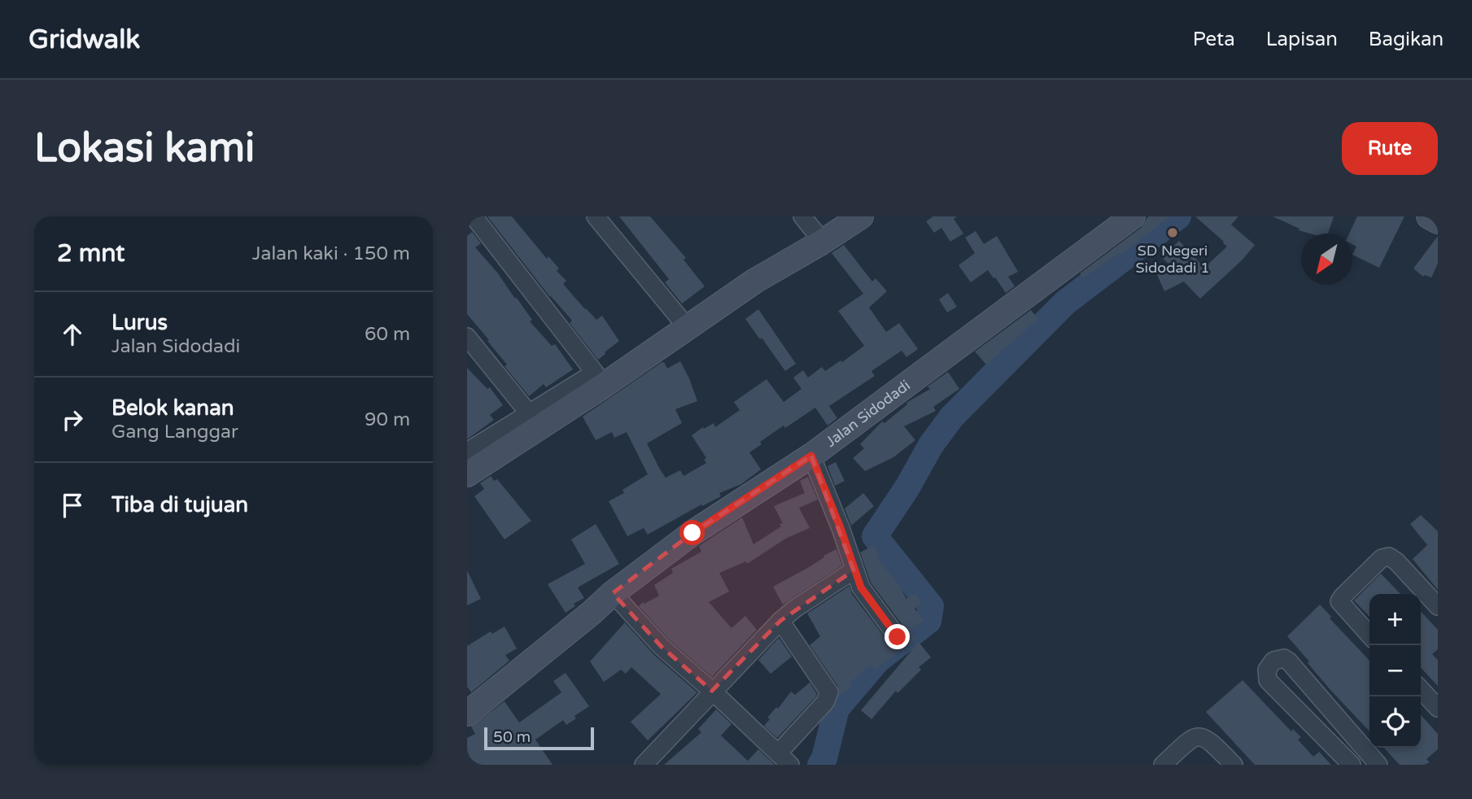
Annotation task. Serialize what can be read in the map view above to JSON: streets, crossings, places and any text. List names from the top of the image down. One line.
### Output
{"streets":{"street":["Jalan Sidodadi"]},"places":["SD Negeri Sidodadi 1"],"scale_bar":"50 m","north":"bottom left","page":{"header":"Gridwalk","nav":["Peta","Lapisan","Bagikan"],"buttons":"Rute","title":"Lokasi kami","heading":["2 mnt","Jalan kaki · 150 m"],"list":[["Lurus","Jalan Sidodadi","60 m"],["Belok kanan","Gang Langgar","90 m"],"Tiba di tujuan"],"map_buttons":["+","−"],"scale":"50 m"}}
